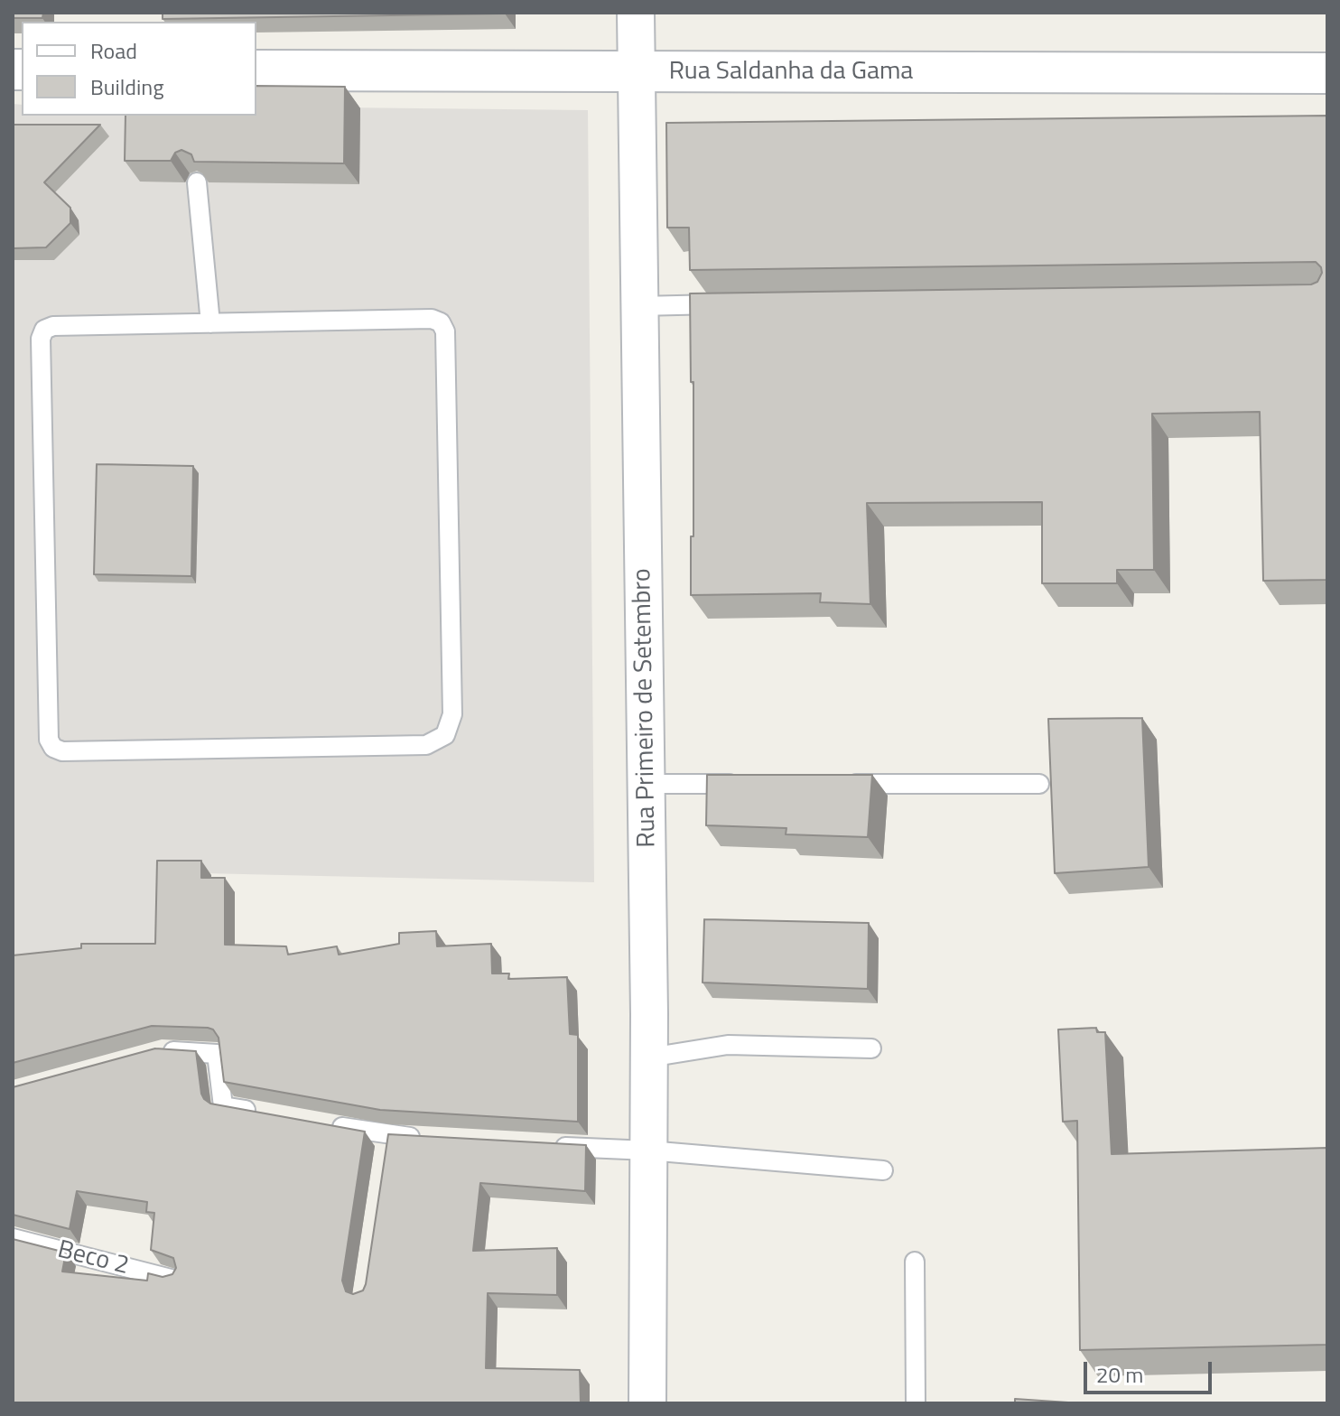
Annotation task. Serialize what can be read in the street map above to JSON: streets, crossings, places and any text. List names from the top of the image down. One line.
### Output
{"streets":{"street":["Rua Saldanha da Gama","Rua Primeiro de Setembro"],"lane":["Beco 2"]},"crossings":[["Rua Saldanha da Gama","Rua Primeiro de Setembro"]],"legend":["Road","Building"],"scale_bar":"20 m"}
